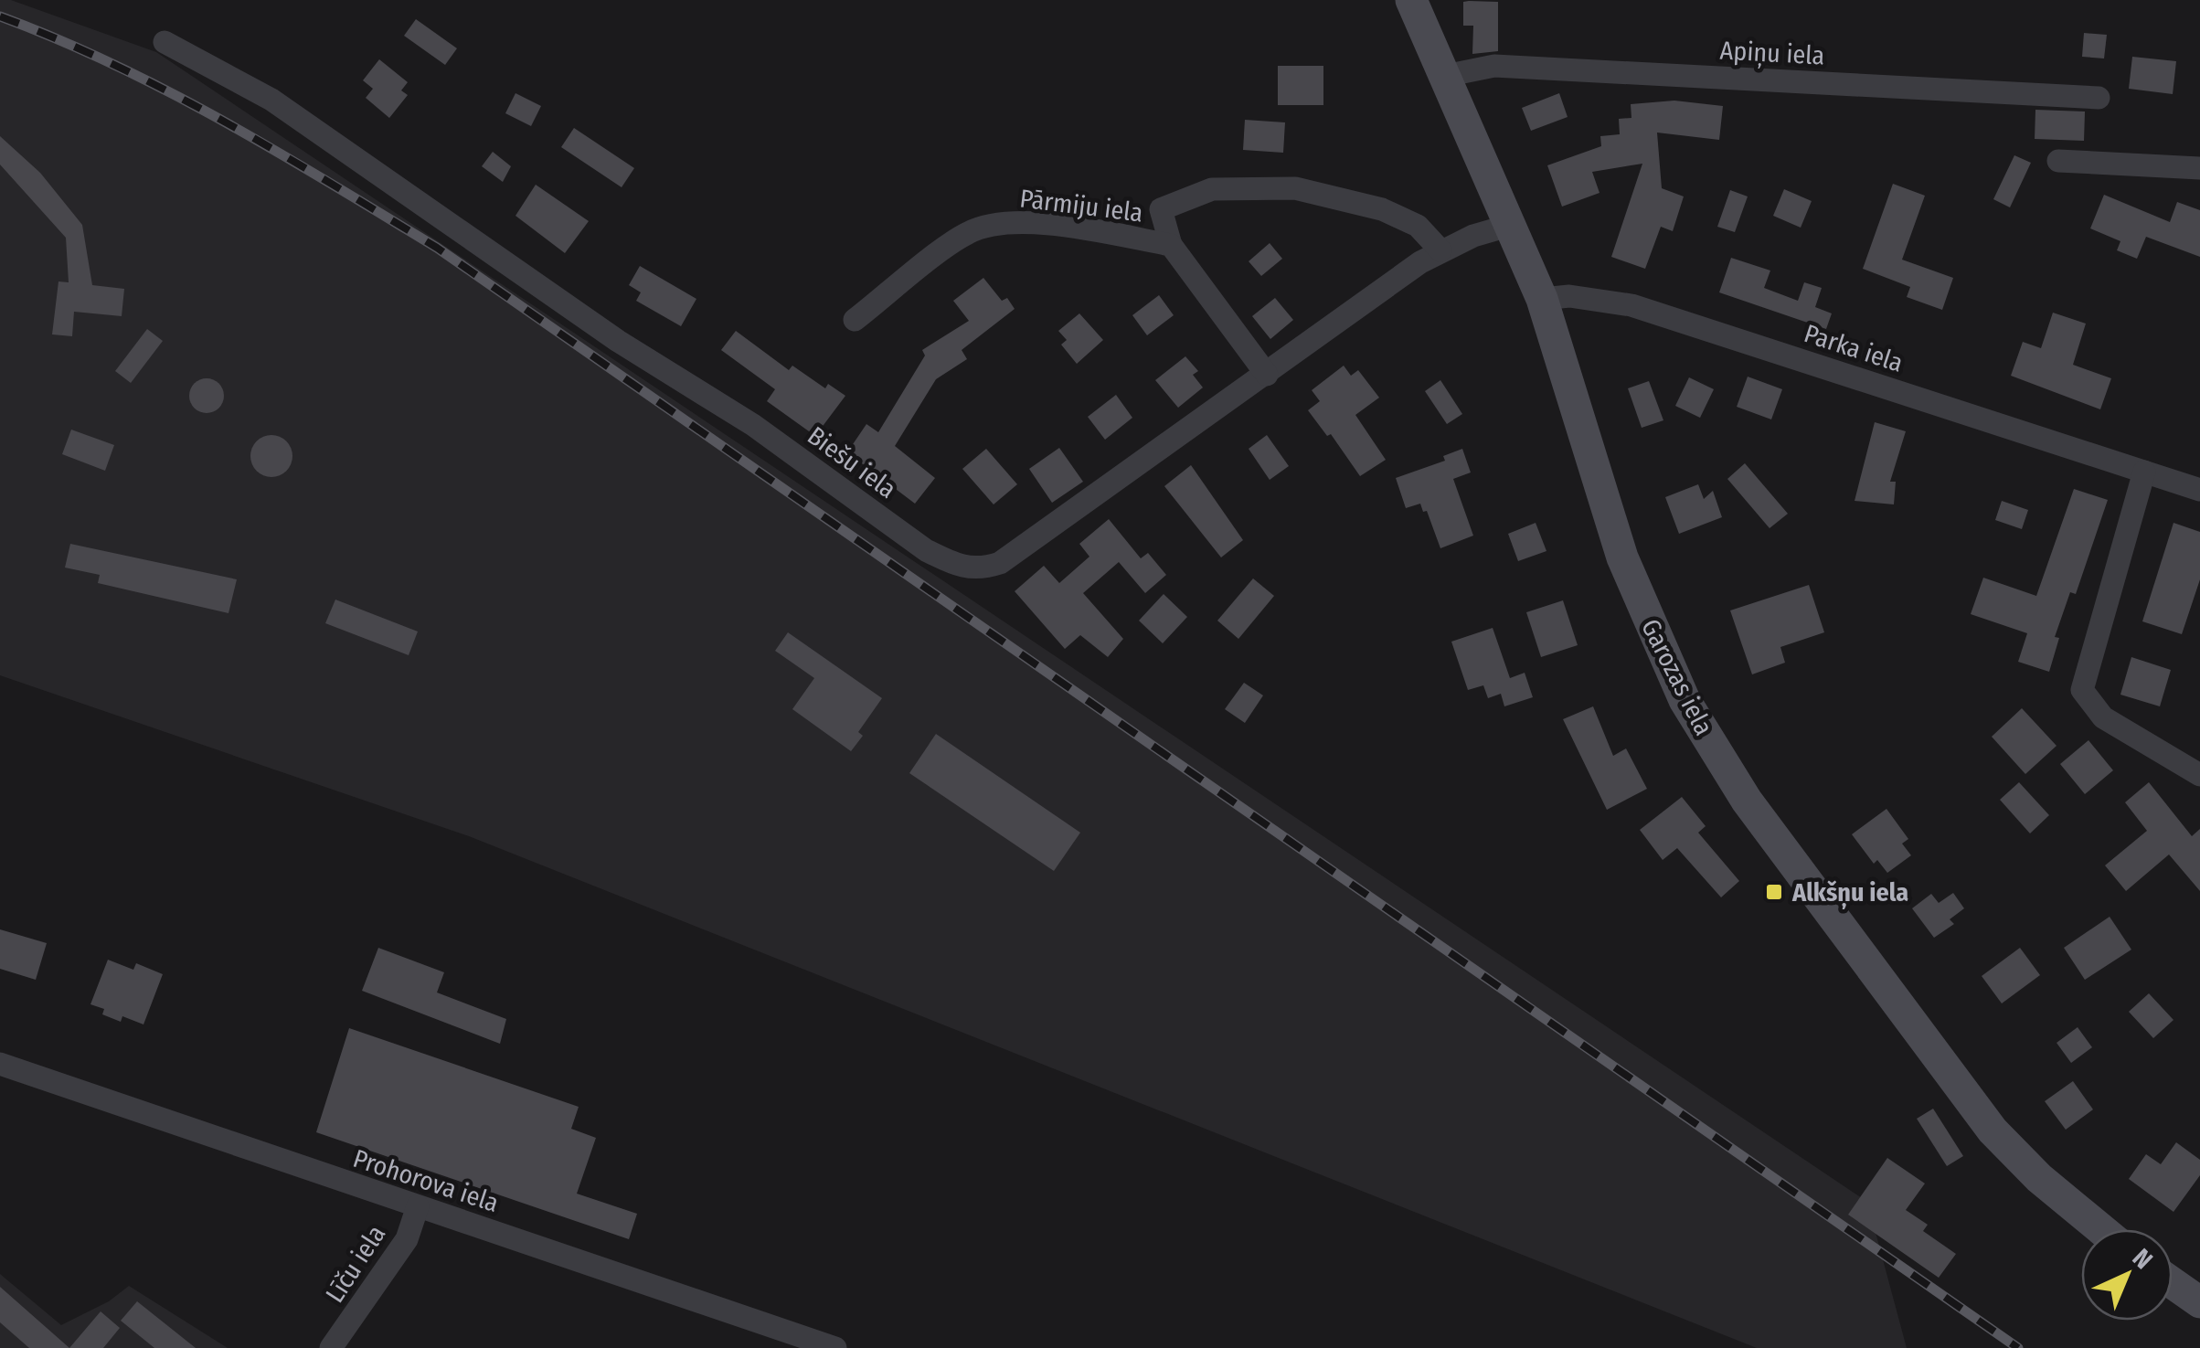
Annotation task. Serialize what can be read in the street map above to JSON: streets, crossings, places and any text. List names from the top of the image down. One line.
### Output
{"streets":{"main road":["Garozas iela"],"street":["Apiņu iela","Pārmiju iela","Parka iela","Biešu iela","Prohorova iela","Līču iela"]},"crossings":[["Apiņu iela","Garozas iela"],["Pārmiju iela","Biešu iela"],["Parka iela","Garozas iela"],["Biešu iela","Garozas iela"],["Prohorova iela","Līču iela"]],"places":{"transit":["Alkšņu iela"]},"north":"top right"}
